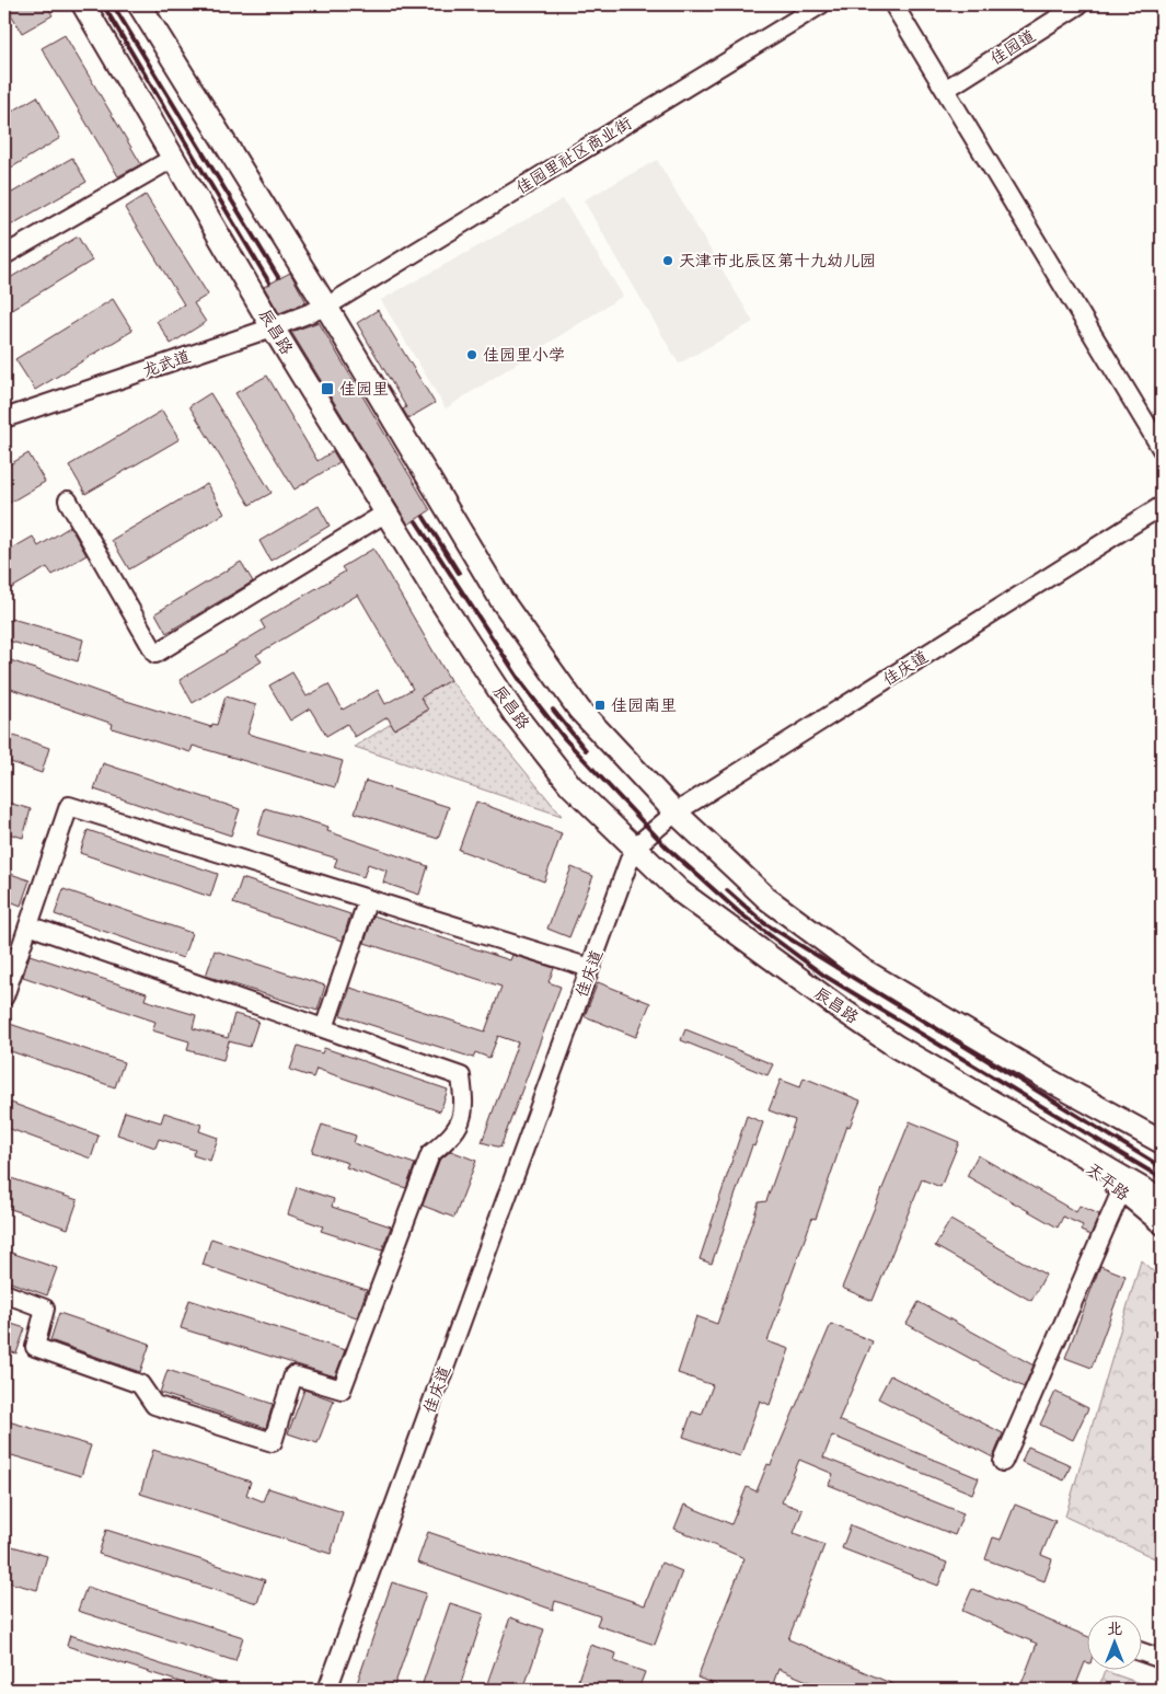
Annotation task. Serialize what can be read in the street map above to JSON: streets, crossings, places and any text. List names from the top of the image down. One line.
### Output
{"streets":{"main road":["辰昌路"],"street":["佳园道","佳园里社区商业街","龙武道","佳庆道","天平路"]},"crossings":[["佳园里社区商业街","龙武道"],["辰昌路","龙武道"],["辰昌路","佳庆道"],["辰昌路","天平路"]],"places":{"other":["天津市北辰区第十九幼儿园","佳园里小学"],"transit":["佳园里","佳园南里"]},"north":"top"}
